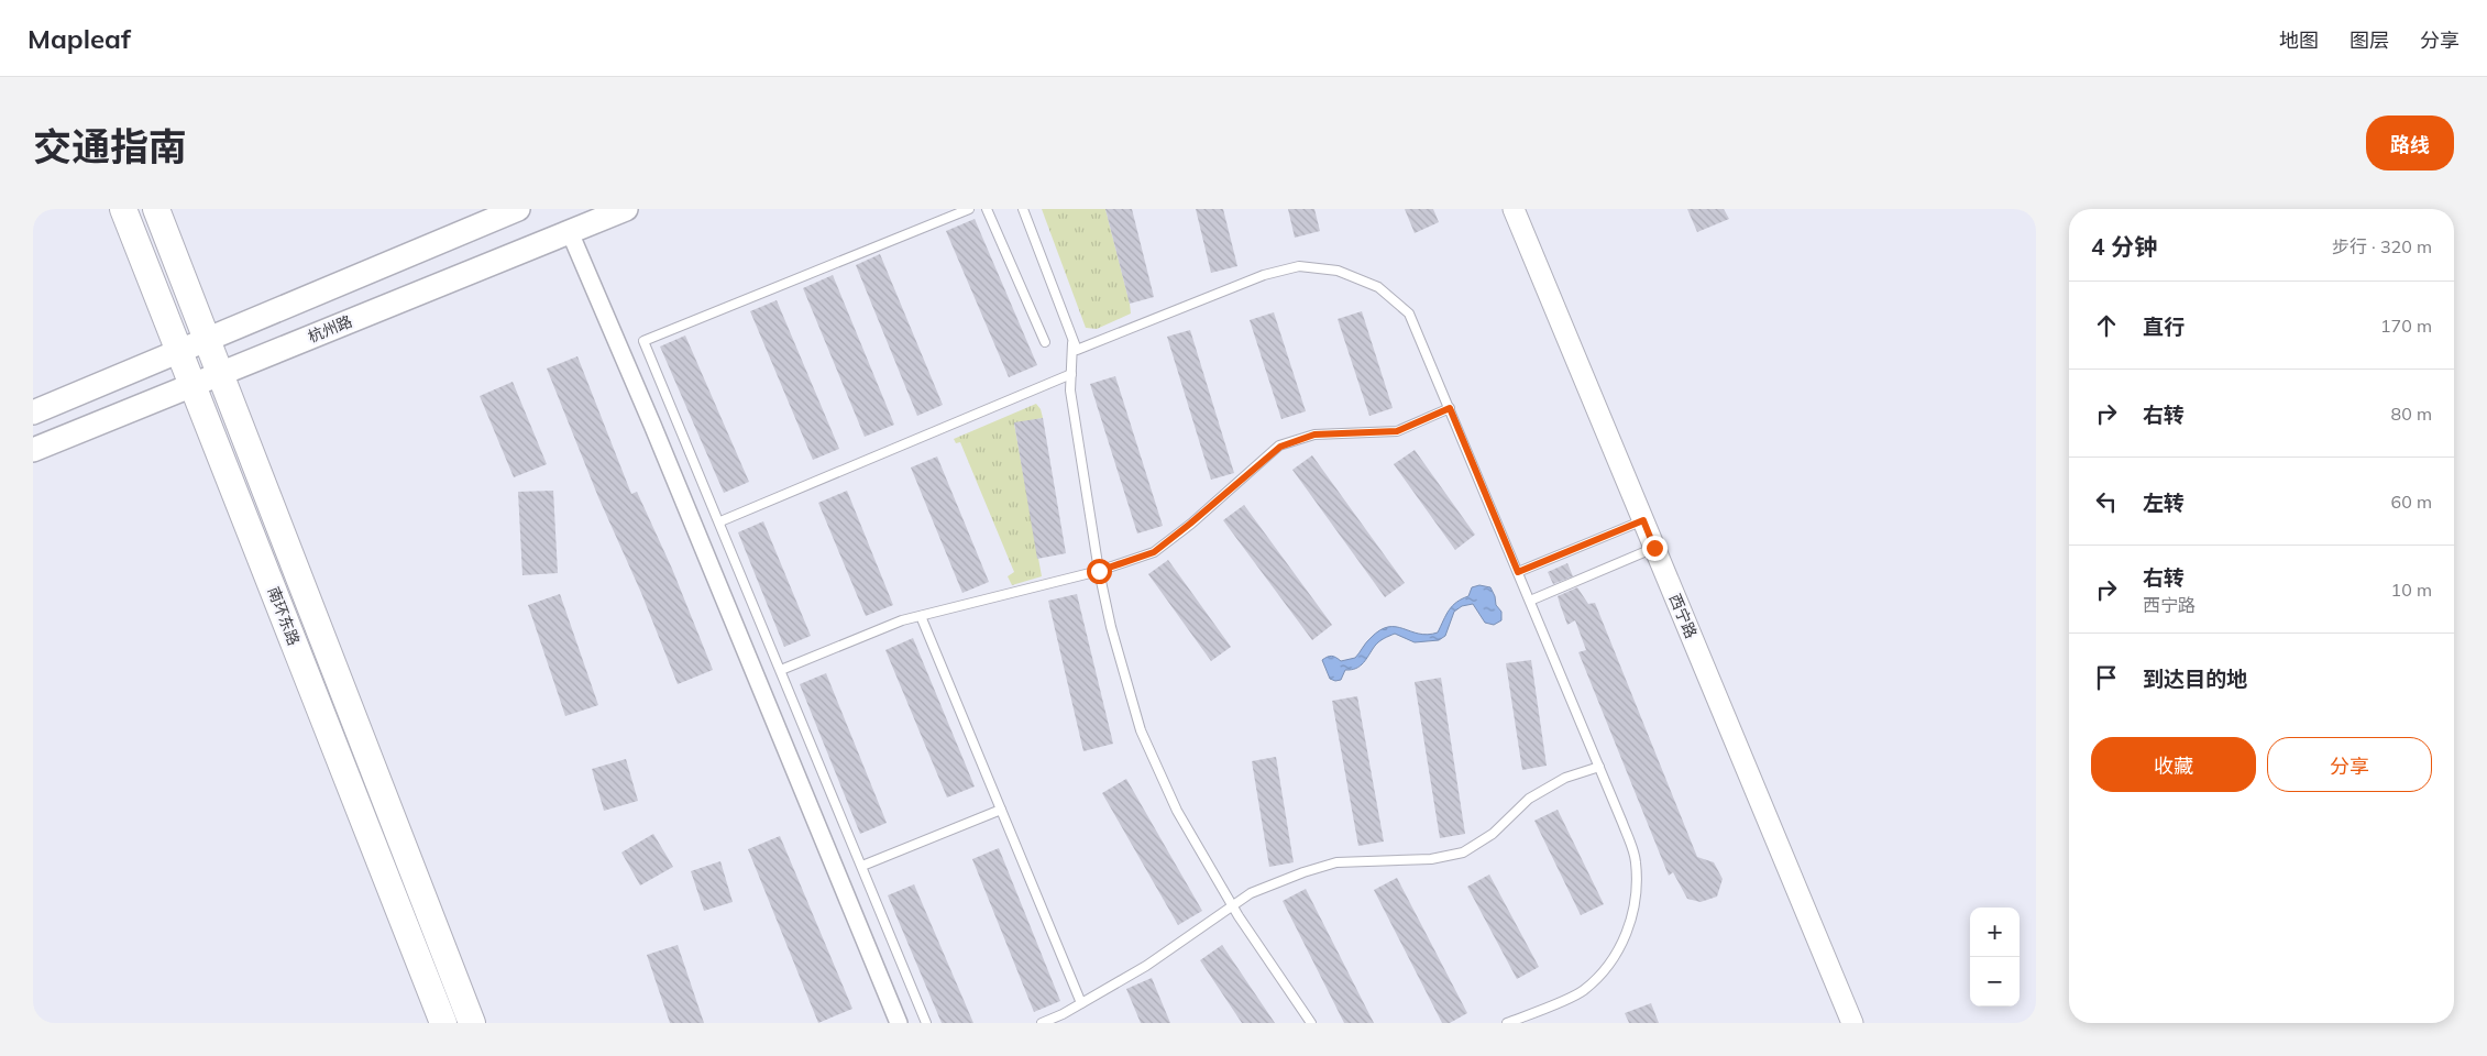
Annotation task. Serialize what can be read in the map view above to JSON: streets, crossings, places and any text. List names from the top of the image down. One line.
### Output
{"streets":{"main road":["杭州路","南环东路"],"street":["西宁路"]},"crossings":[["杭州路","南环东路"]],"page":{"header":"Mapleaf","nav":["地图","图层","分享"],"title":"交通指南","buttons":["路线",["收藏","分享"]],"heading":["4 分钟","步行 · 320 m"],"list":[["直行","170 m"],["右转","80 m"],["左转","60 m"],["右转","西宁路","10 m"],"到达目的地"],"map_buttons":["+","−"]}}
